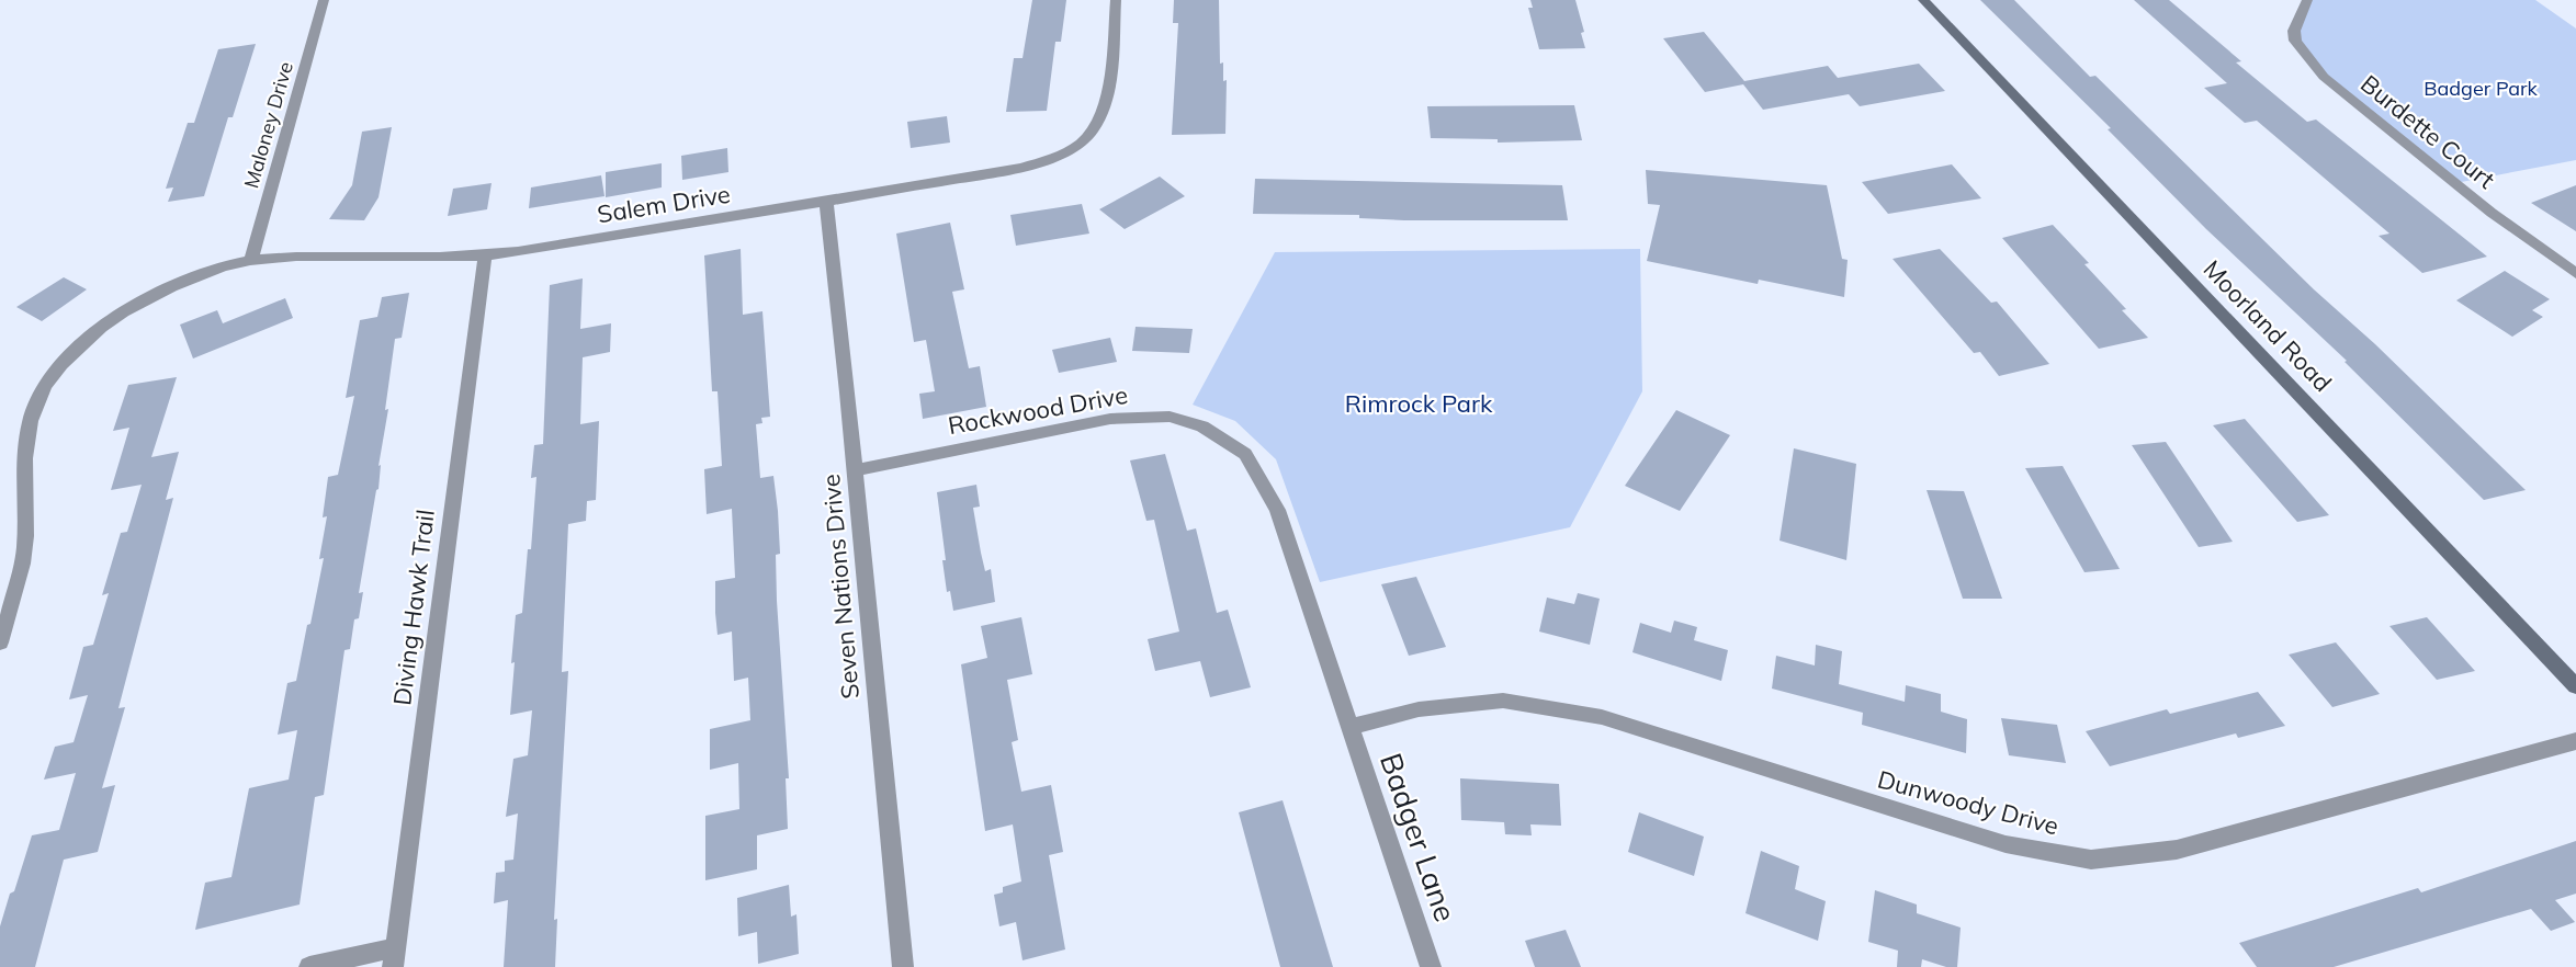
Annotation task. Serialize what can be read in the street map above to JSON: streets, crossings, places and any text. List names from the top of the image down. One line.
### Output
{"streets":{"street":["Maloney Drive","Burdette Court","Salem Drive","Moorland Road","Rockwood Drive","Seven Nations Drive","Diving Hawk Trail","Dunwoody Drive","Badger Lane"]},"crossings":[["Maloney Drive","Salem Drive"],["Salem Drive","Seven Nations Drive"],["Salem Drive","Diving Hawk Trail"],["Rockwood Drive","Seven Nations Drive"],["Rockwood Drive","Dunwoody Drive"],["Rockwood Drive","Badger Lane"],["Dunwoody Drive","Badger Lane"]],"parks":["Badger Park","Rimrock Park"]}
